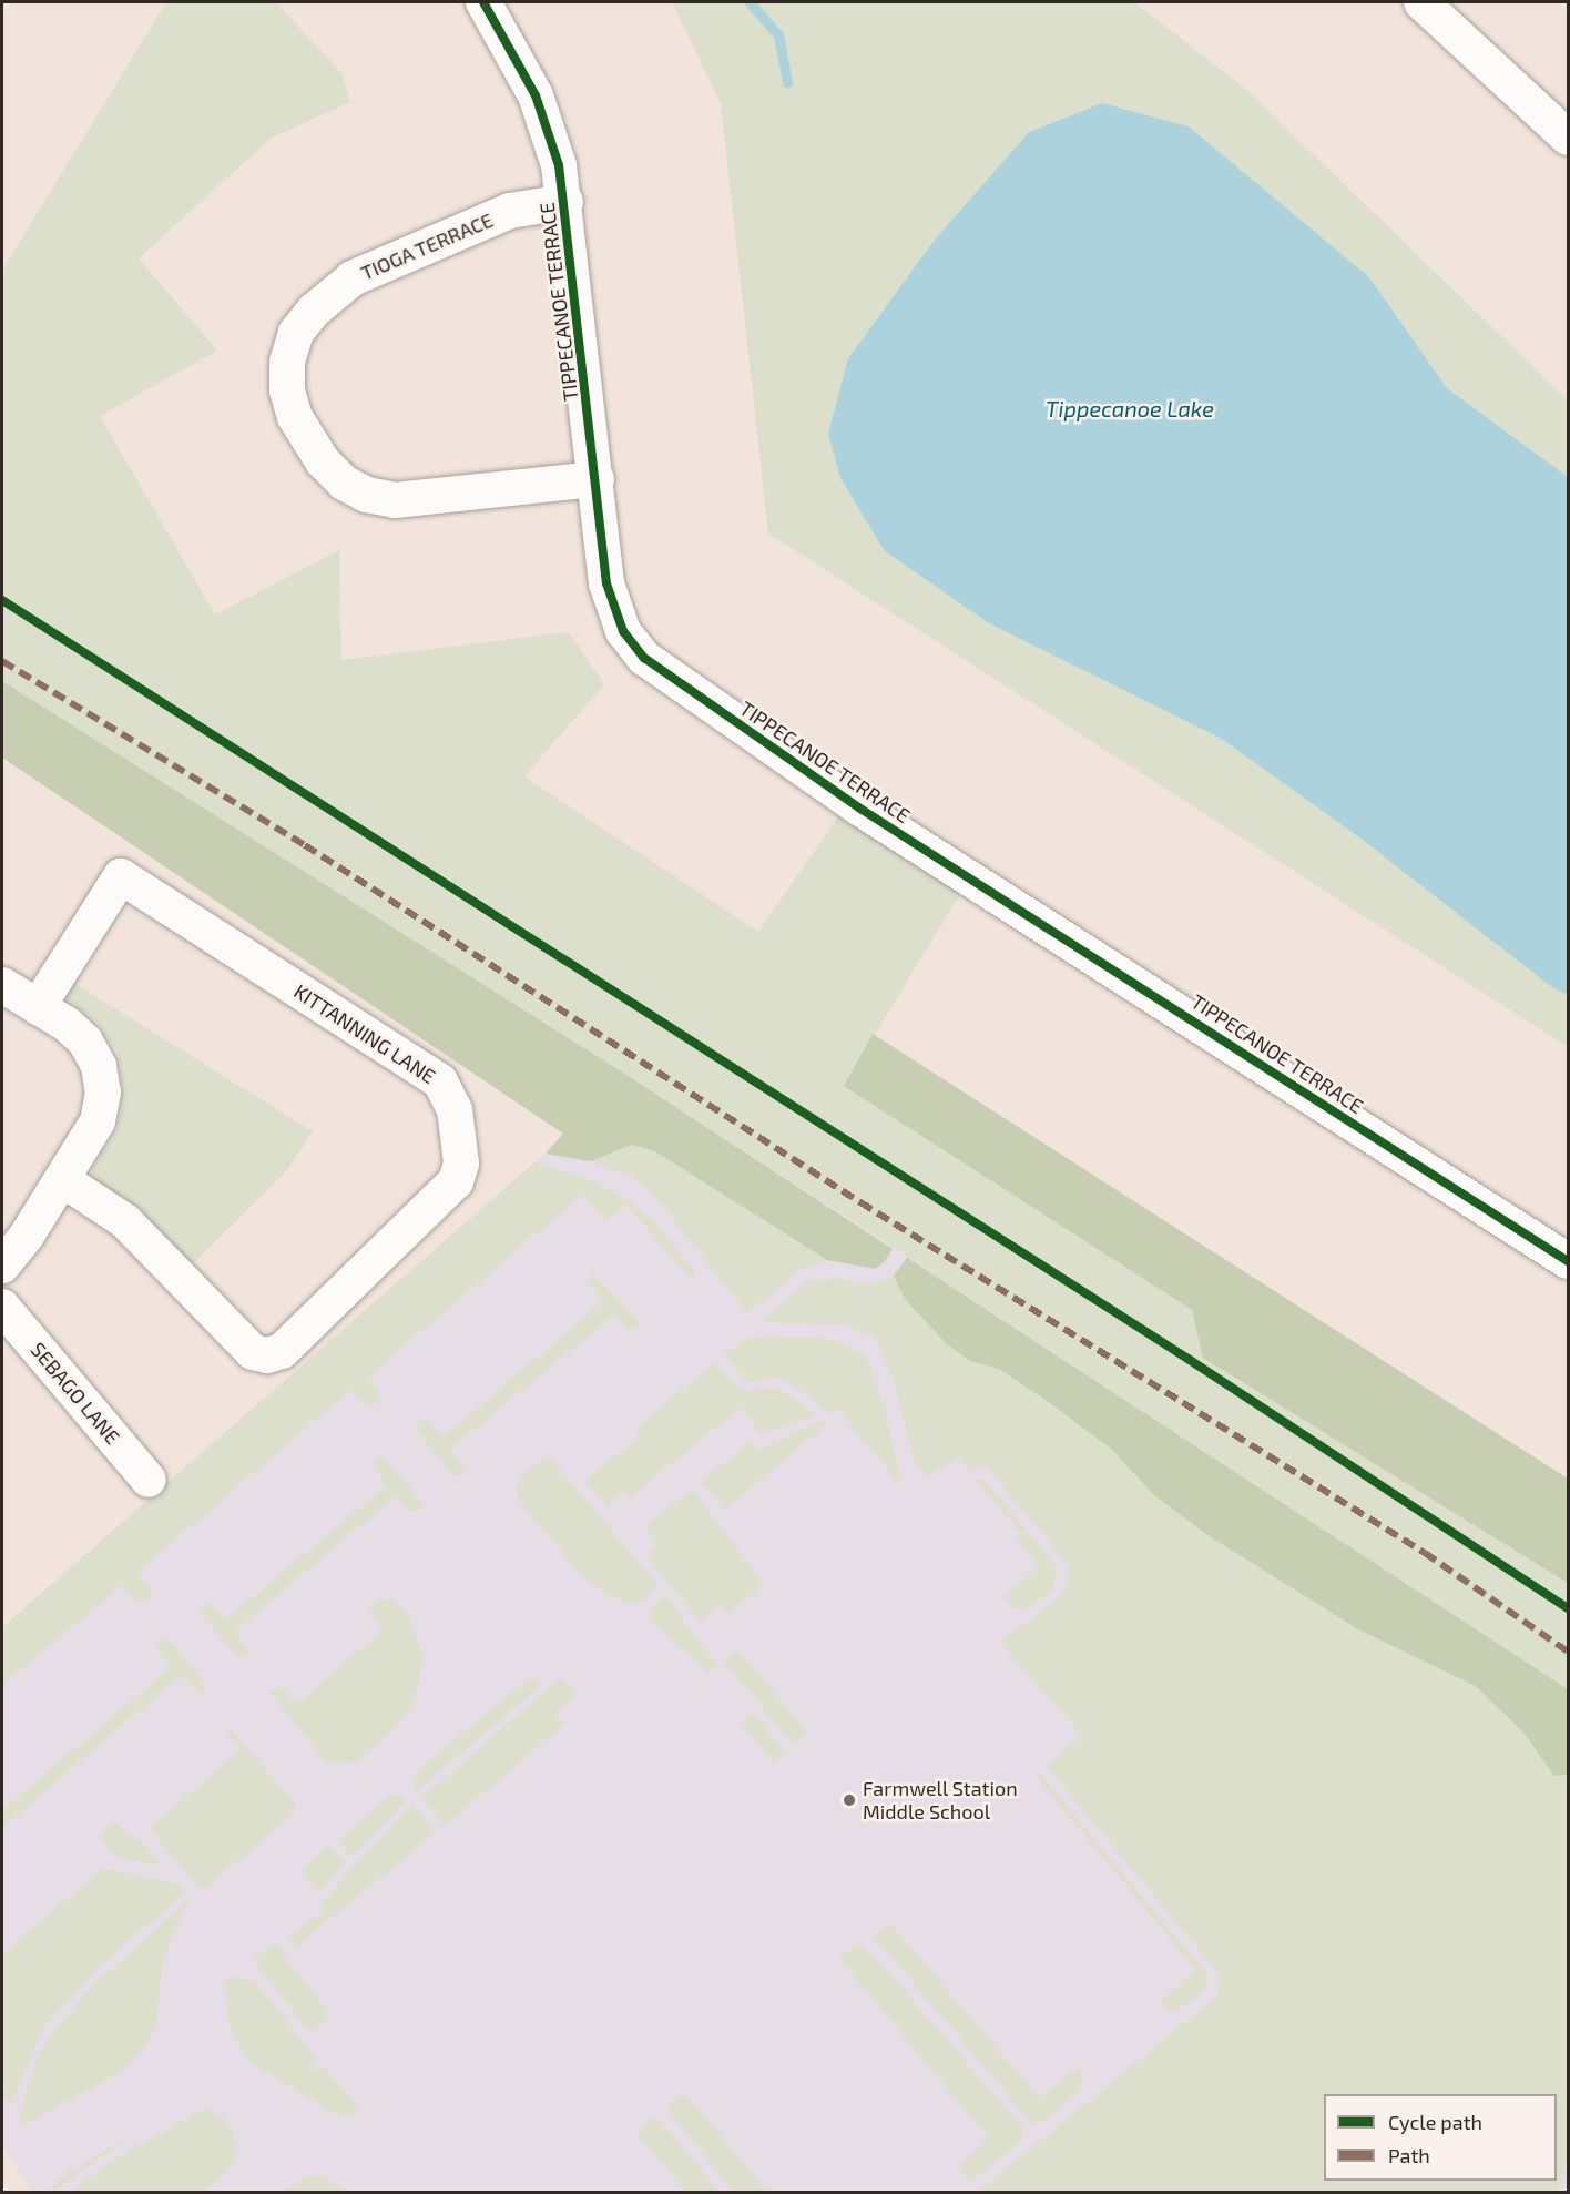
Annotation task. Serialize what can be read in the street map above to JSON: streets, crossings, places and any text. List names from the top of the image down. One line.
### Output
{"streets":{"street":["TIOGA TERRACE","TIPPECANOE TERRACE","KITTANNING LANE","SEBAGO LANE"]},"crossings":[["TIOGA TERRACE","TIPPECANOE TERRACE"]],"water":["Tippecanoe Lake"],"places":["Farmwell Station Middle School"],"legend":["Cycle path","Path"]}
